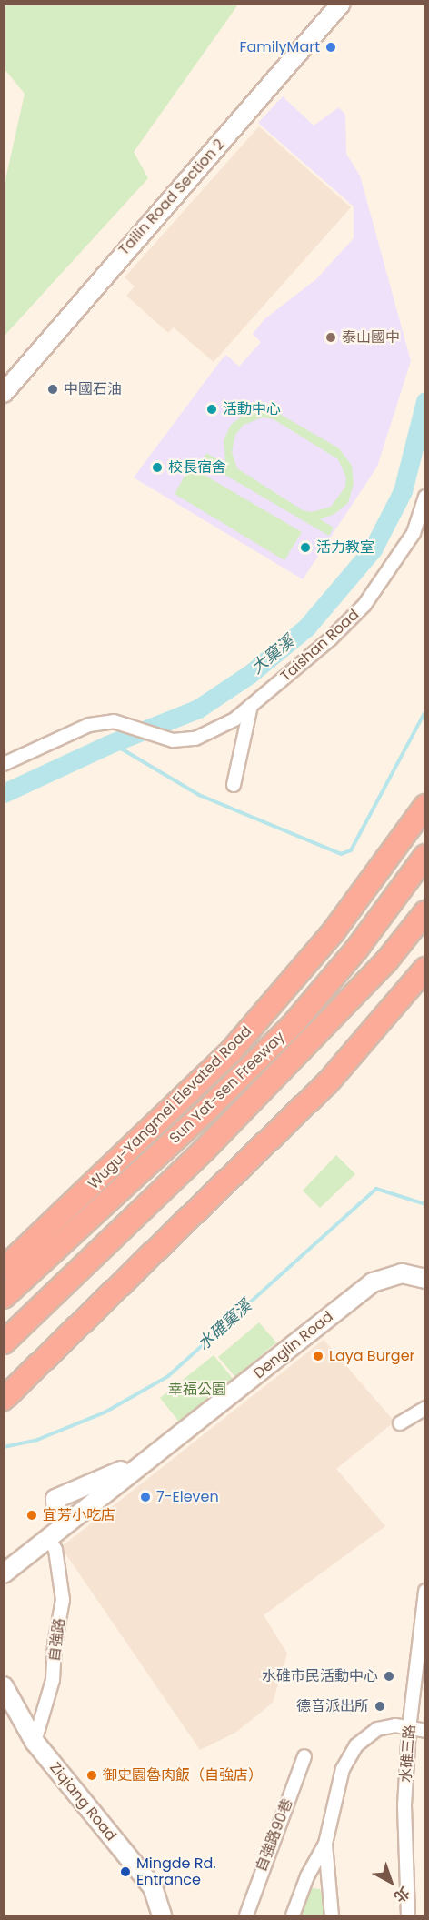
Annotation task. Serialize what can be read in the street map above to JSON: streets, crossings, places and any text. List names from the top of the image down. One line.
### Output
{"streets":{"highway":["Sun Yat-sen Freeway","Wugu-Yangmei Elevated Road"],"street":["Tailin Road Section 2","Taishan Road","Denglin Road","自強路","水碓三路","Ziqiang Road","自強路90巷"]},"crossings":[["自強路","Ziqiang Road"]],"water":["大窠溪","水確窠溪"],"parks":["幸福公園"],"places":["FamilyMart","泰山國中","中國石油","活動中心","校長宿舍","活力教室","Laya Burger","7-Eleven","宜芳小吃店","水碓市民活動中心","德音派出所","御史園魯肉飯（自強店）","Mingde Rd. Entrance"],"north":"bottom right"}
